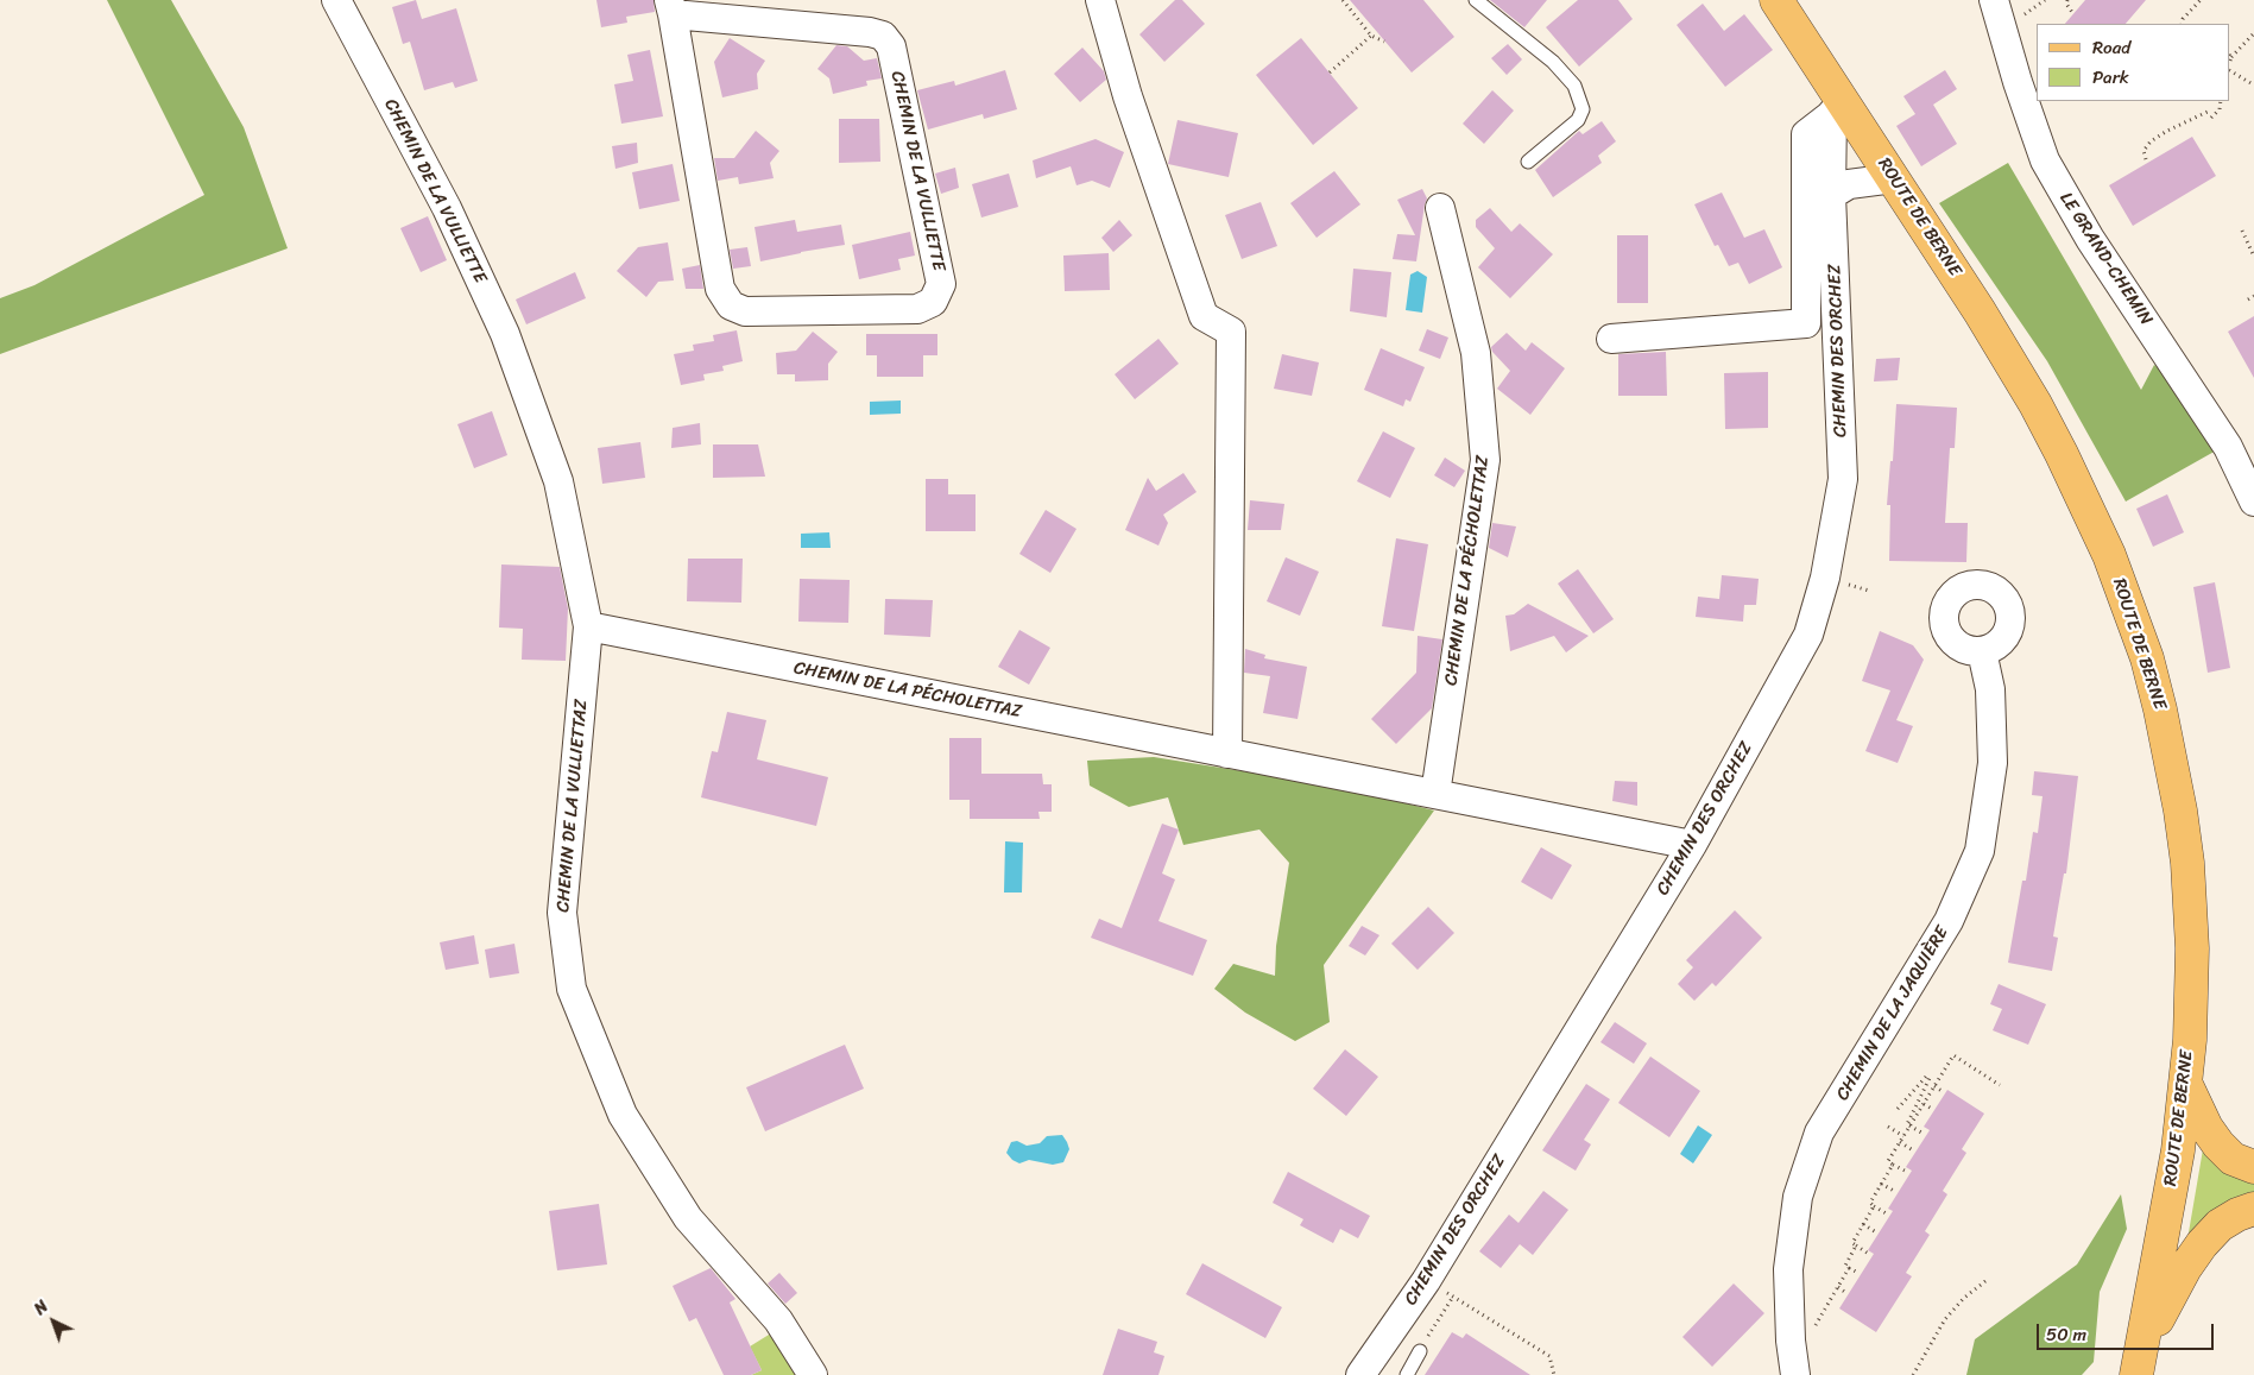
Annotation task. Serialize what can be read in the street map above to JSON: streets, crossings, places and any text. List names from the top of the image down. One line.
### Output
{"streets":{"main road":["ROUTE DE BERNE"],"street":["CHEMIN DE LA VULLIETTE","LE GRAND-CHEMIN","CHEMIN DES ORCHEZ","CHEMIN DE LA PÉCHOLETTAZ","CHEMIN DE LA VULLIETTAZ","CHEMIN DE LA JAQUIÈRE"]},"crossings":[["CHEMIN DE LA VULLIETTE","CHEMIN DE LA PÉCHOLETTAZ"],["CHEMIN DE LA VULLIETTE","CHEMIN DE LA VULLIETTAZ"],["ROUTE DE BERNE","CHEMIN DES ORCHEZ"],["CHEMIN DES ORCHEZ","CHEMIN DE LA PÉCHOLETTAZ"],["CHEMIN DE LA PÉCHOLETTAZ","CHEMIN DE LA VULLIETTAZ"]],"legend":["Road","Park"],"scale_bar":"50 m","north":"top left"}
